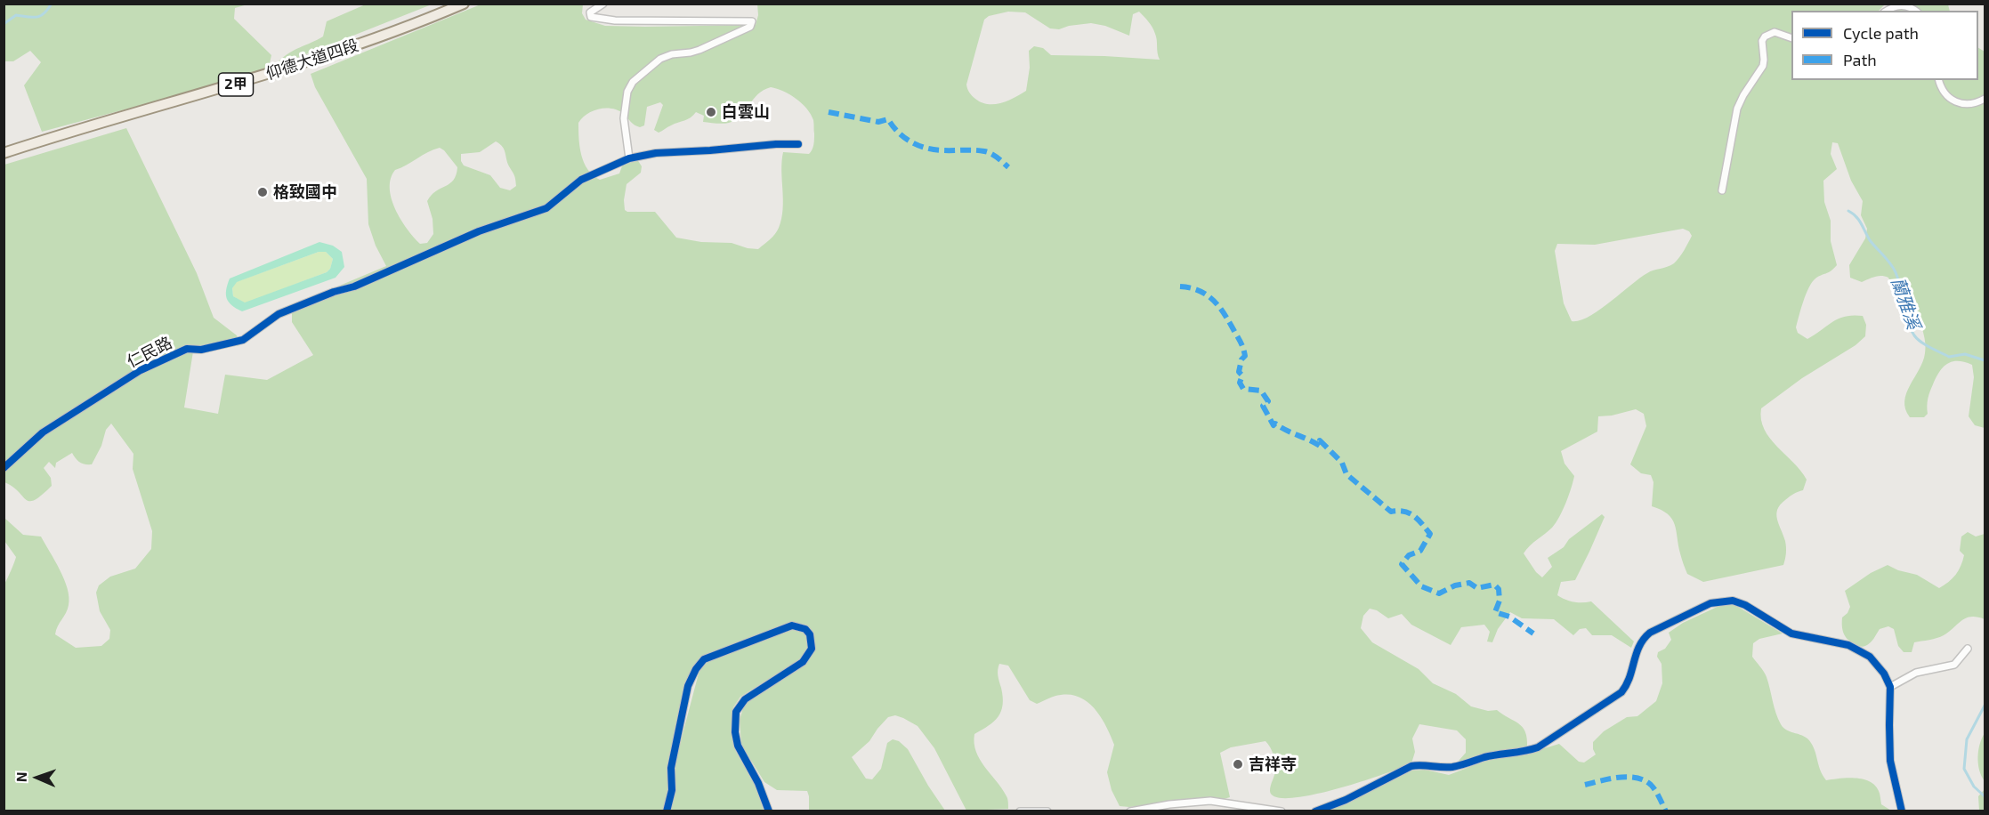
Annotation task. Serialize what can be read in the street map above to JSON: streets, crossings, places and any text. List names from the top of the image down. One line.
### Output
{"streets":{"main road":["仰德大道四段","2甲"],"street":["仁民路"]},"water":["蘭雅溪"],"places":["白雲山","格致國中","吉祥寺"],"legend":["Cycle path","Path"],"north":"left"}
